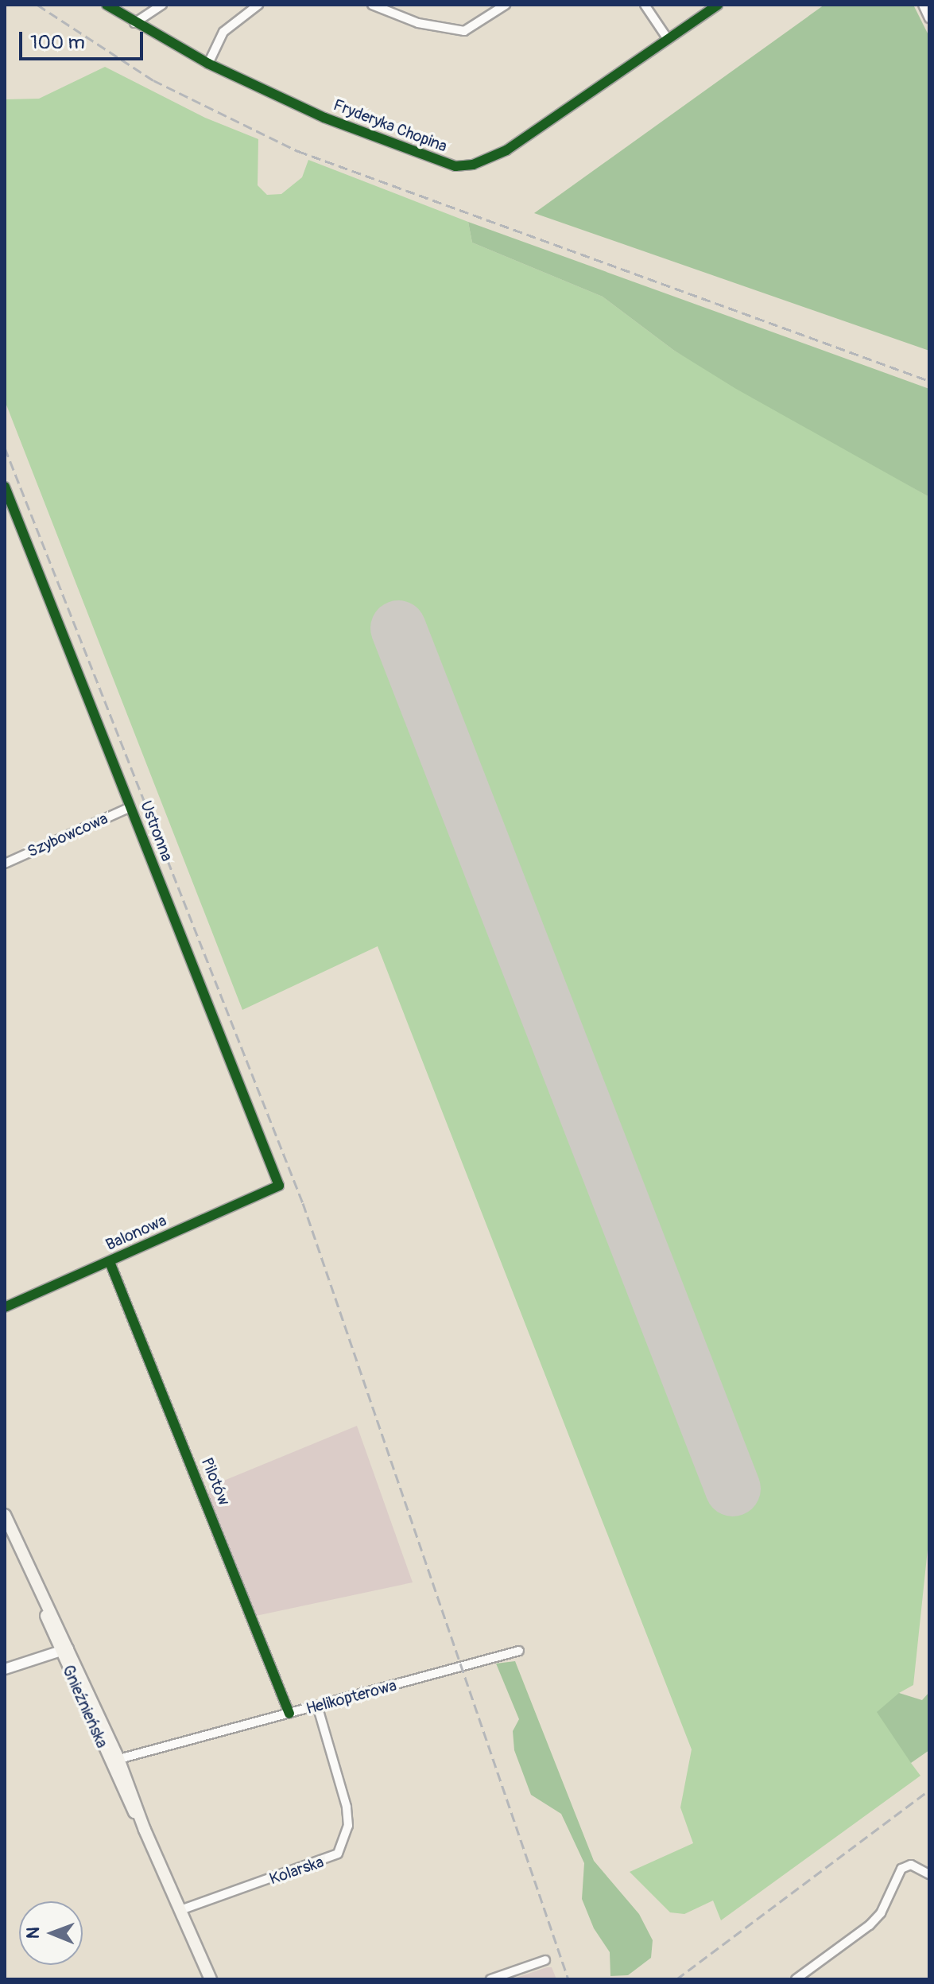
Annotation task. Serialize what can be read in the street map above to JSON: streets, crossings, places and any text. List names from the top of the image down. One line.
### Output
{"streets":{"main road":["Gnieźnieńska"],"street":["Fryderyka Chopina","Ustronna","Szybowcowa","Balonowa","Pilotów","Helikopterowa","Kolarska"]},"crossings":[["Ustronna","Szybowcowa"],["Ustronna","Balonowa"],["Balonowa","Pilotów"],["Pilotów","Helikopterowa"],["Helikopterowa","Gnieźnieńska"],["Helikopterowa","Kolarska"],["Gnieźnieńska","Kolarska"]],"scale_bar":"100 m","north":"left"}
